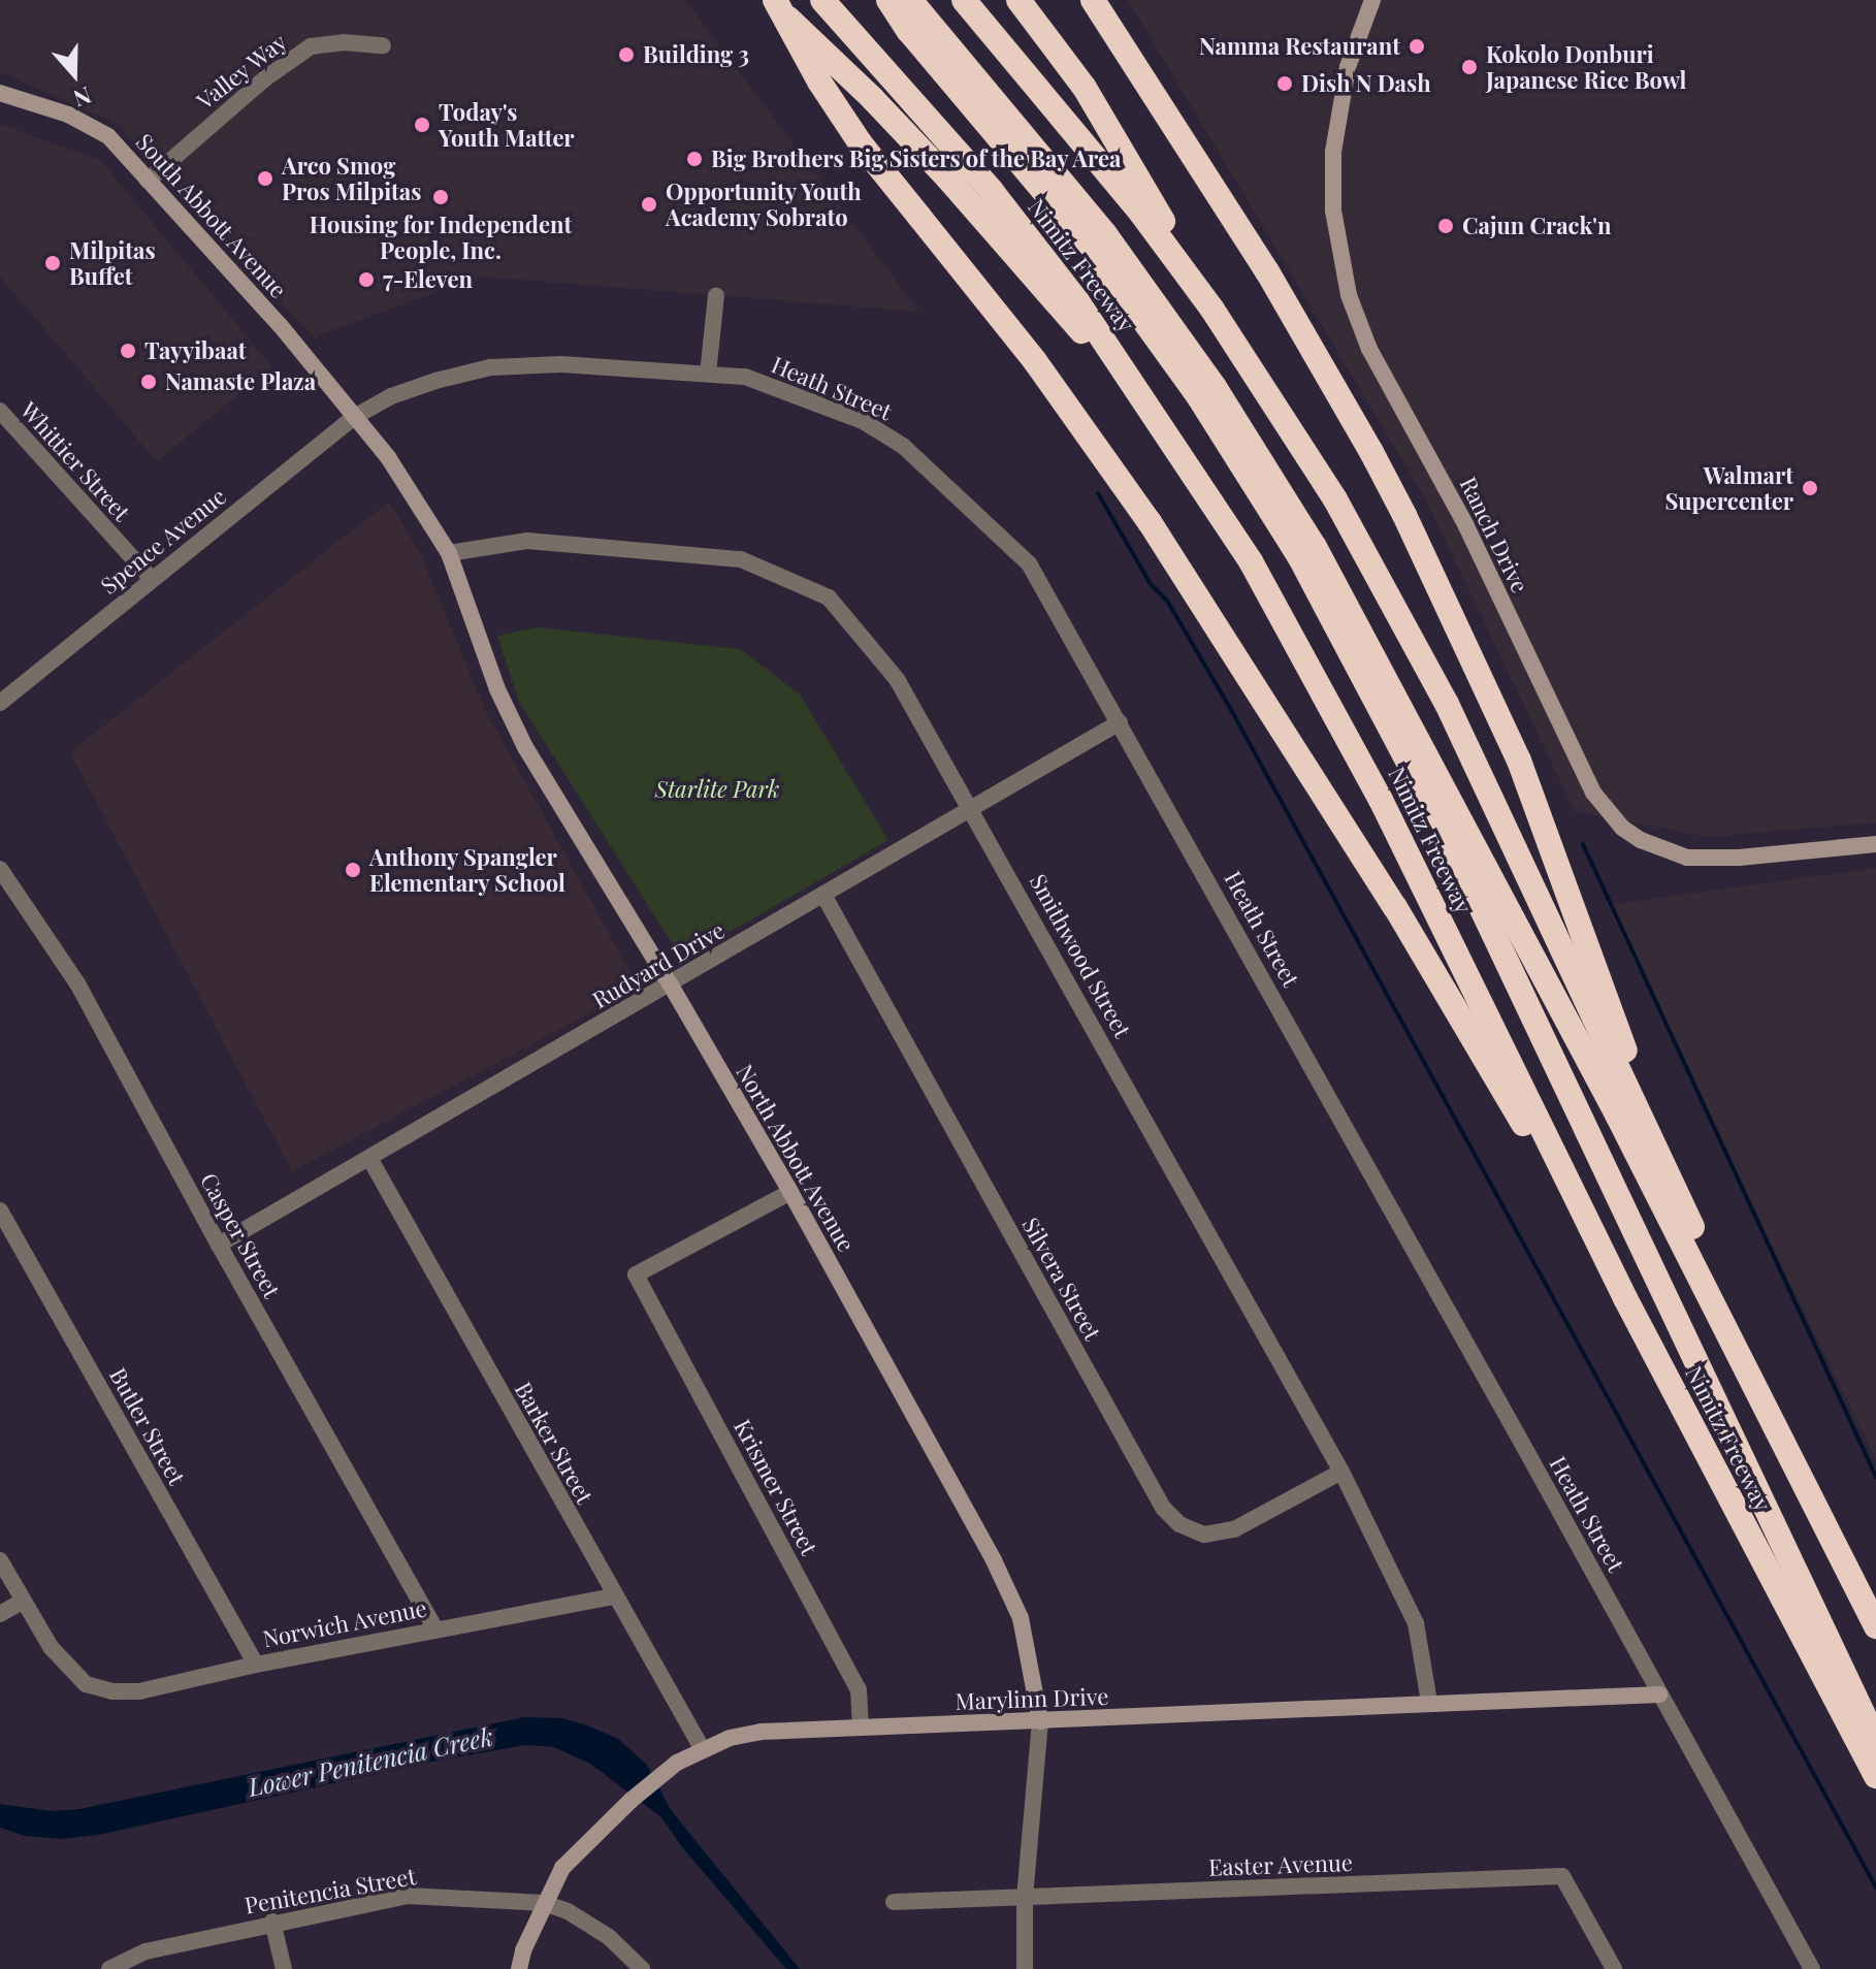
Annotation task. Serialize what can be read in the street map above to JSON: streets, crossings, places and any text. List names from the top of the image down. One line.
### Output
{"streets":{"highway":["Nimitz Freeway"],"street":["Valley Way","South Abbott Avenue","Heath Street","Whittier Street","Ranch Drive","Spence Avenue","Smithwood Street","Rudyard Drive","North Abbott Avenue","Casper Street","Silvera Street","Butler Street","Barker Street","Krismer Street","Norwich Avenue","Marylinn Drive","Easter Avenue","Penitencia Street"]},"crossings":[["Valley Way","South Abbott Avenue"],["South Abbott Avenue","Heath Street"],["South Abbott Avenue","Spence Avenue"],["South Abbott Avenue","North Abbott Avenue"],["Heath Street","Spence Avenue"],["Heath Street","Rudyard Drive"],["Heath Street","North Abbott Avenue"],["Heath Street","Marylinn Drive"],["Whittier Street","Spence Avenue"],["Spence Avenue","North Abbott Avenue"],["Smithwood Street","Rudyard Drive"],["Smithwood Street","North Abbott Avenue"],["Smithwood Street","Silvera Street"],["Smithwood Street","Marylinn Drive"],["Rudyard Drive","North Abbott Avenue"],["Rudyard Drive","Casper Street"],["Rudyard Drive","Silvera Street"],["Rudyard Drive","Barker Street"],["North Abbott Avenue","Krismer Street"],["North Abbott Avenue","Marylinn Drive"],["North Abbott Avenue","Easter Avenue"],["Casper Street","Norwich Avenue"],["Butler Street","Norwich Avenue"],["Barker Street","Norwich Avenue"],["Barker Street","Marylinn Drive"],["Krismer Street","Marylinn Drive"],["Marylinn Drive","Penitencia Street"]],"water":["Lower Penitencia Creek"],"parks":["Starlite Park"],"places":["Namma Restaurant","Building 3","Kokolo Donburi Japanese Rice Bowl","Dish N Dash","Today's Youth Matter","Big Brothers Big Sisters of the Bay Area","Arco Smog Pros Milpitas","Housing for Independent People, Inc.","Opportunity Youth Academy Sobrato","Cajun Crack'n","Milpitas Buffet","7-Eleven","Tayyibaat","Namaste Plaza","Walmart Supercenter","Anthony Spangler Elementary School"],"north":"bottom"}
